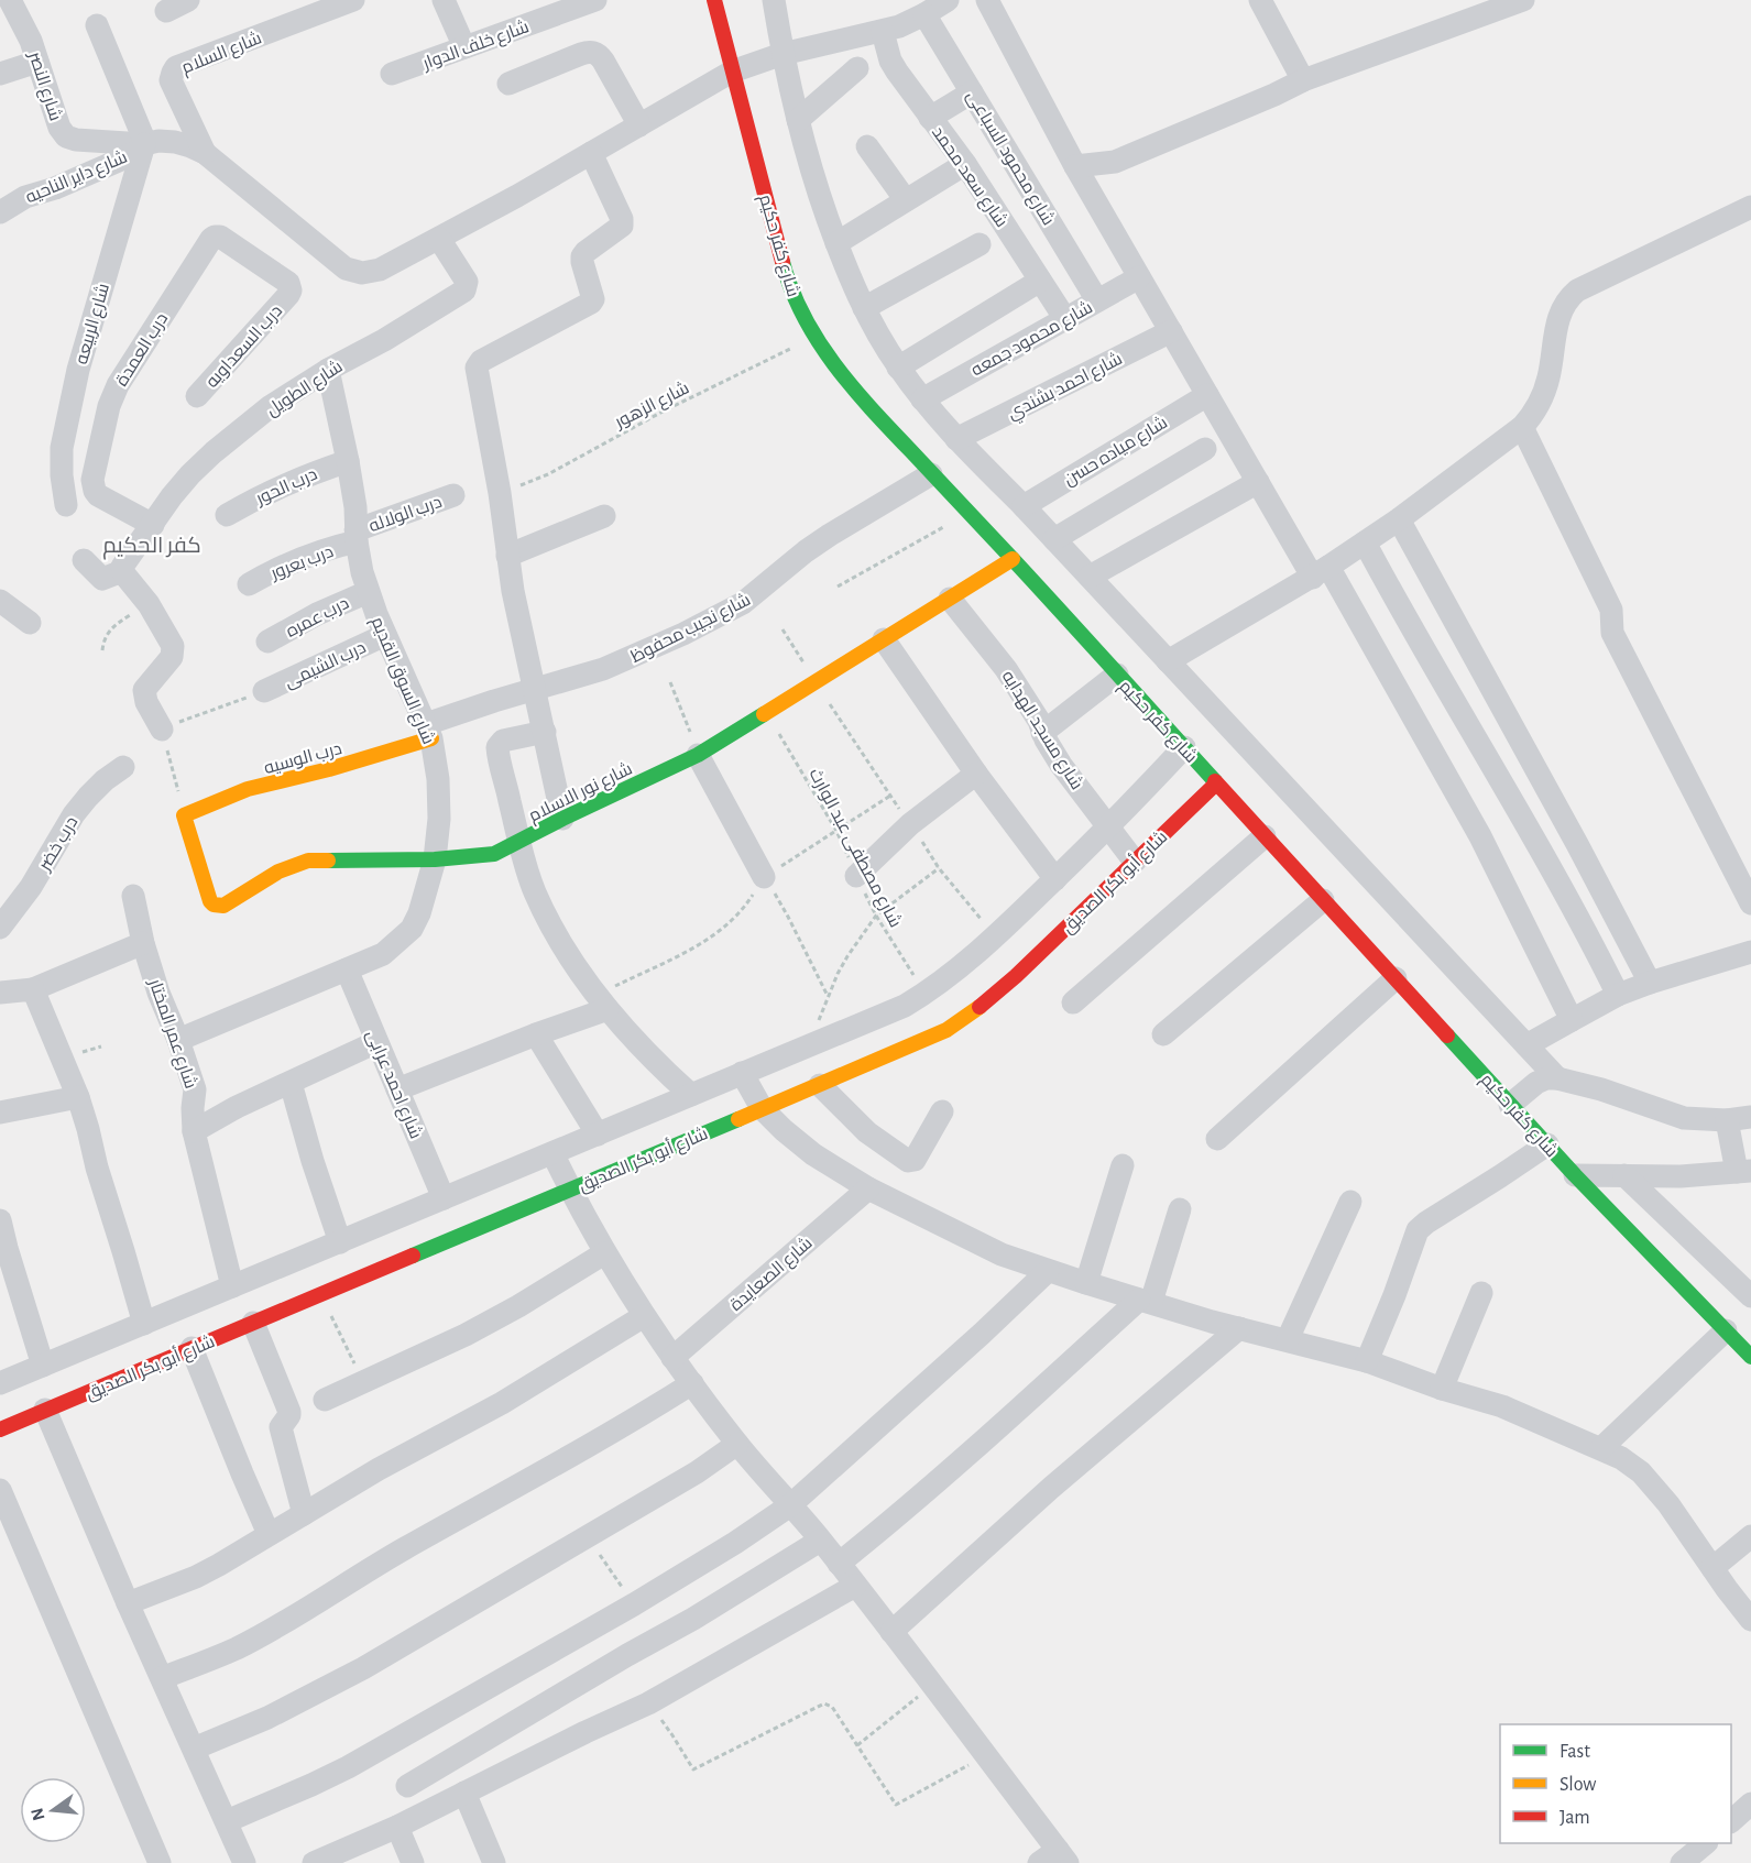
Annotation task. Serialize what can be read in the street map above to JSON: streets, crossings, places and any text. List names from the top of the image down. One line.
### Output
{"streets":{"street":["شارع خلف الدوار","شارع السلام","شارع النصر","شارع محمود السباعى","شارع داير الناحيه","شارع سعد محمد","شارع كفر حكيم","شارع الربيعه","شارع محمود جمعه","درب السعداويه","درب العمدة","شارع احمد بشندي","شارع الطويل","شارع مياده حسن","درب الحور","درب الولاله","درب بعرور","درب عمره","شارع نجيب محفوظ","درب الشيمى","شارع السوق القديم","شارع مسجد الهدايه","درب الوسيه","شارع نور الاسلام","درب خضر","شارع أبو بكر الصديق","شارع عمر المختار","شارع احمد عرابى","شارع الصعايدة"],"path":["شارع الزهور","شارع مصطفى عبد الوارث"]},"crossings":[["شارع النصر","شارع داير الناحيه"],["شارع النصر","شارع الربيعه"],["شارع محمود السباعى","شارع محمود جمعه"],["شارع داير الناحيه","شارع الربيعه"],["شارع سعد محمد","شارع محمود جمعه"],["شارع كفر حكيم","شارع الزهور"],["شارع كفر حكيم","شارع نجيب محفوظ"],["شارع كفر حكيم","شارع نور الاسلام"],["شارع كفر حكيم","شارع أبو بكر الصديق"],["درب السعداويه","درب العمدة"],["درب العمدة","شارع الطويل"],["شارع الطويل","شارع السوق القديم"],["درب الحور","شارع السوق القديم"],["درب الولاله","درب بعرور"],["درب الولاله","شارع السوق القديم"],["درب بعرور","شارع السوق القديم"],["درب عمره","شارع السوق القديم"],["شارع نجيب محفوظ","شارع السوق القديم"],["شارع نجيب محفوظ","درب الوسيه"],["درب الشيمى","شارع السوق القديم"],["شارع السوق القديم","درب الوسيه"],["شارع السوق القديم","شارع نور الاسلام"],["شارع السوق القديم","شارع عمر المختار"],["شارع السوق القديم","شارع احمد عرابى"],["شارع مسجد الهدايه","شارع نور الاسلام"],["شارع مسجد الهدايه","شارع أبو بكر الصديق"],["درب الوسيه","شارع نور الاسلام"],["شارع نور الاسلام","شارع مصطفى عبد الوارث"]],"districts":["كفر الحكيم"],"legend":["Fast","Slow","Jam"],"north":"left"}
